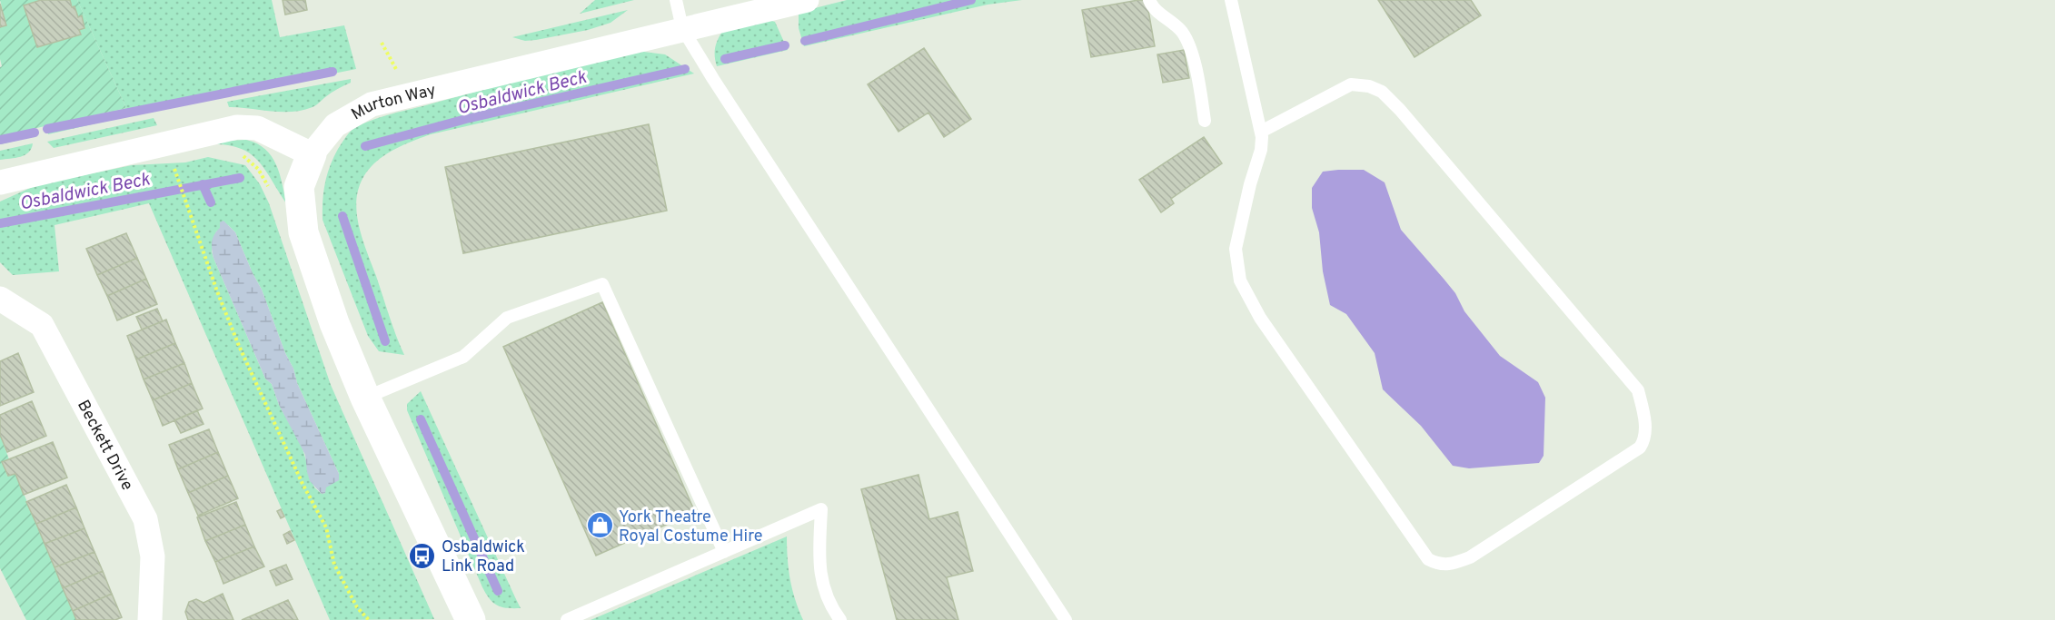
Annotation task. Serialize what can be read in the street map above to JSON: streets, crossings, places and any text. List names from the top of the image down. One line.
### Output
{"streets":{"street":["Murton Way","Beckett Drive"]},"water":["Osbaldwick Beck"],"places":{"shop":["York Theatre Royal Costume Hire"],"bus stop":["Osbaldwick Link Road"]}}
